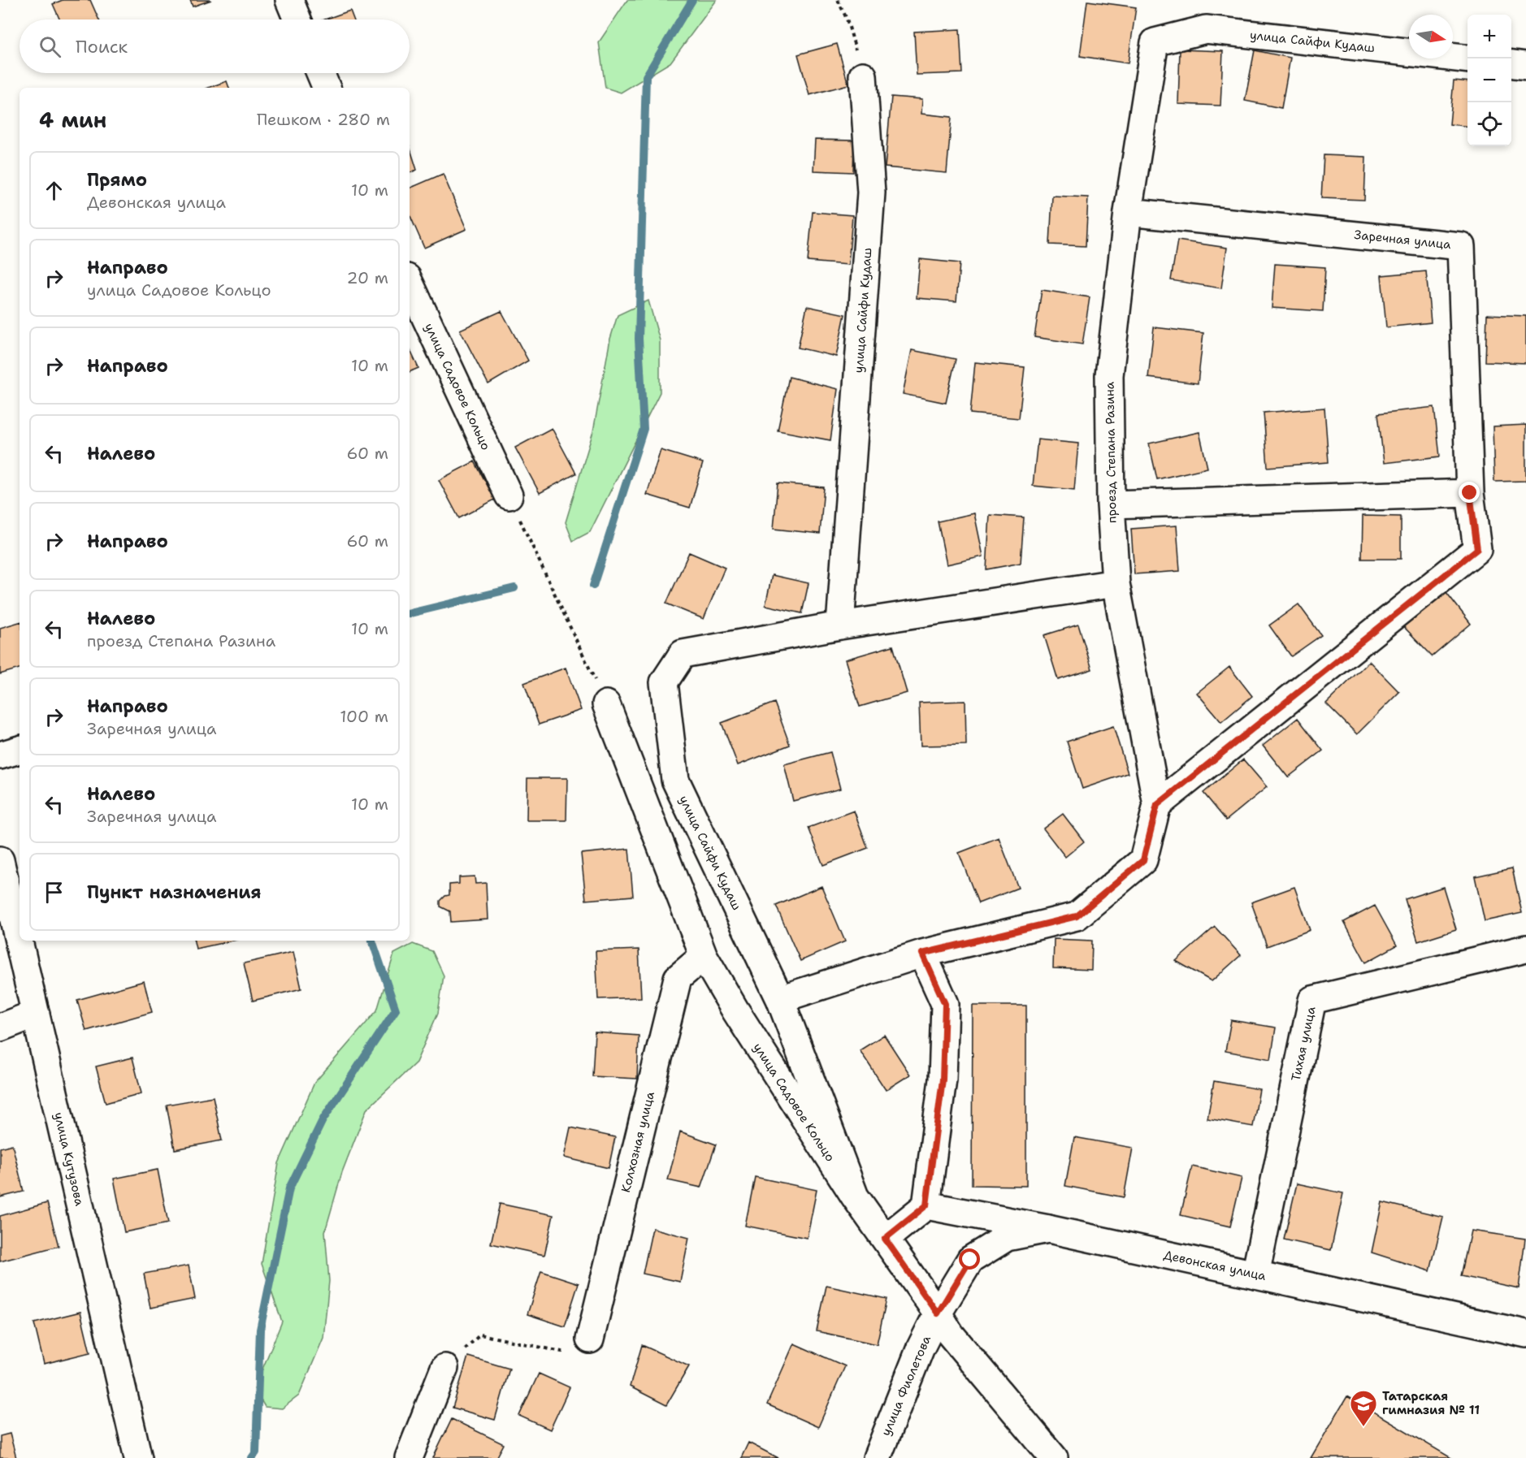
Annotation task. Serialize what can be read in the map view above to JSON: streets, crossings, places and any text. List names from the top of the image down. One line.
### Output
{"streets":{"street":["улица Сайфи Кудаш","Заречная улица","улица Садовое Кольцо","проезд Степана Разина","Тихая улица","Колхозная улица","улица Кутузова","Девонская улица","улица Фиолетова"]},"crossings":[["улица Сайфи Кудаш","улица Садовое Кольцо"],["улица Сайфи Кудаш","проезд Степана Разина"],["Заречная улица","проезд Степана Разина"],["улица Садовое Кольцо","Колхозная улица"],["улица Садовое Кольцо","Девонская улица"],["улица Садовое Кольцо","улица Фиолетова"],["Тихая улица","Девонская улица"],["Девонская улица","улица Фиолетова"]],"places":{"school or university":["Татарская гимназия № 11"]},"north":"right","page":{"map_buttons":["+","−"],"search":"Поиск","heading":["4 мин","Пешком · 280 m"],"list":[["Прямо","Девонская улица","10 m"],["Направо","улица Садовое Кольцо","20 m"],["Направо","10 m"],["Налево","60 m"],["Направо","60 m"],["Налево","проезд Степана Разина","10 m"],["Направо","Заречная улица","100 m"],["Налево","Заречная улица","10 m"],"Пункт назначения"]}}
